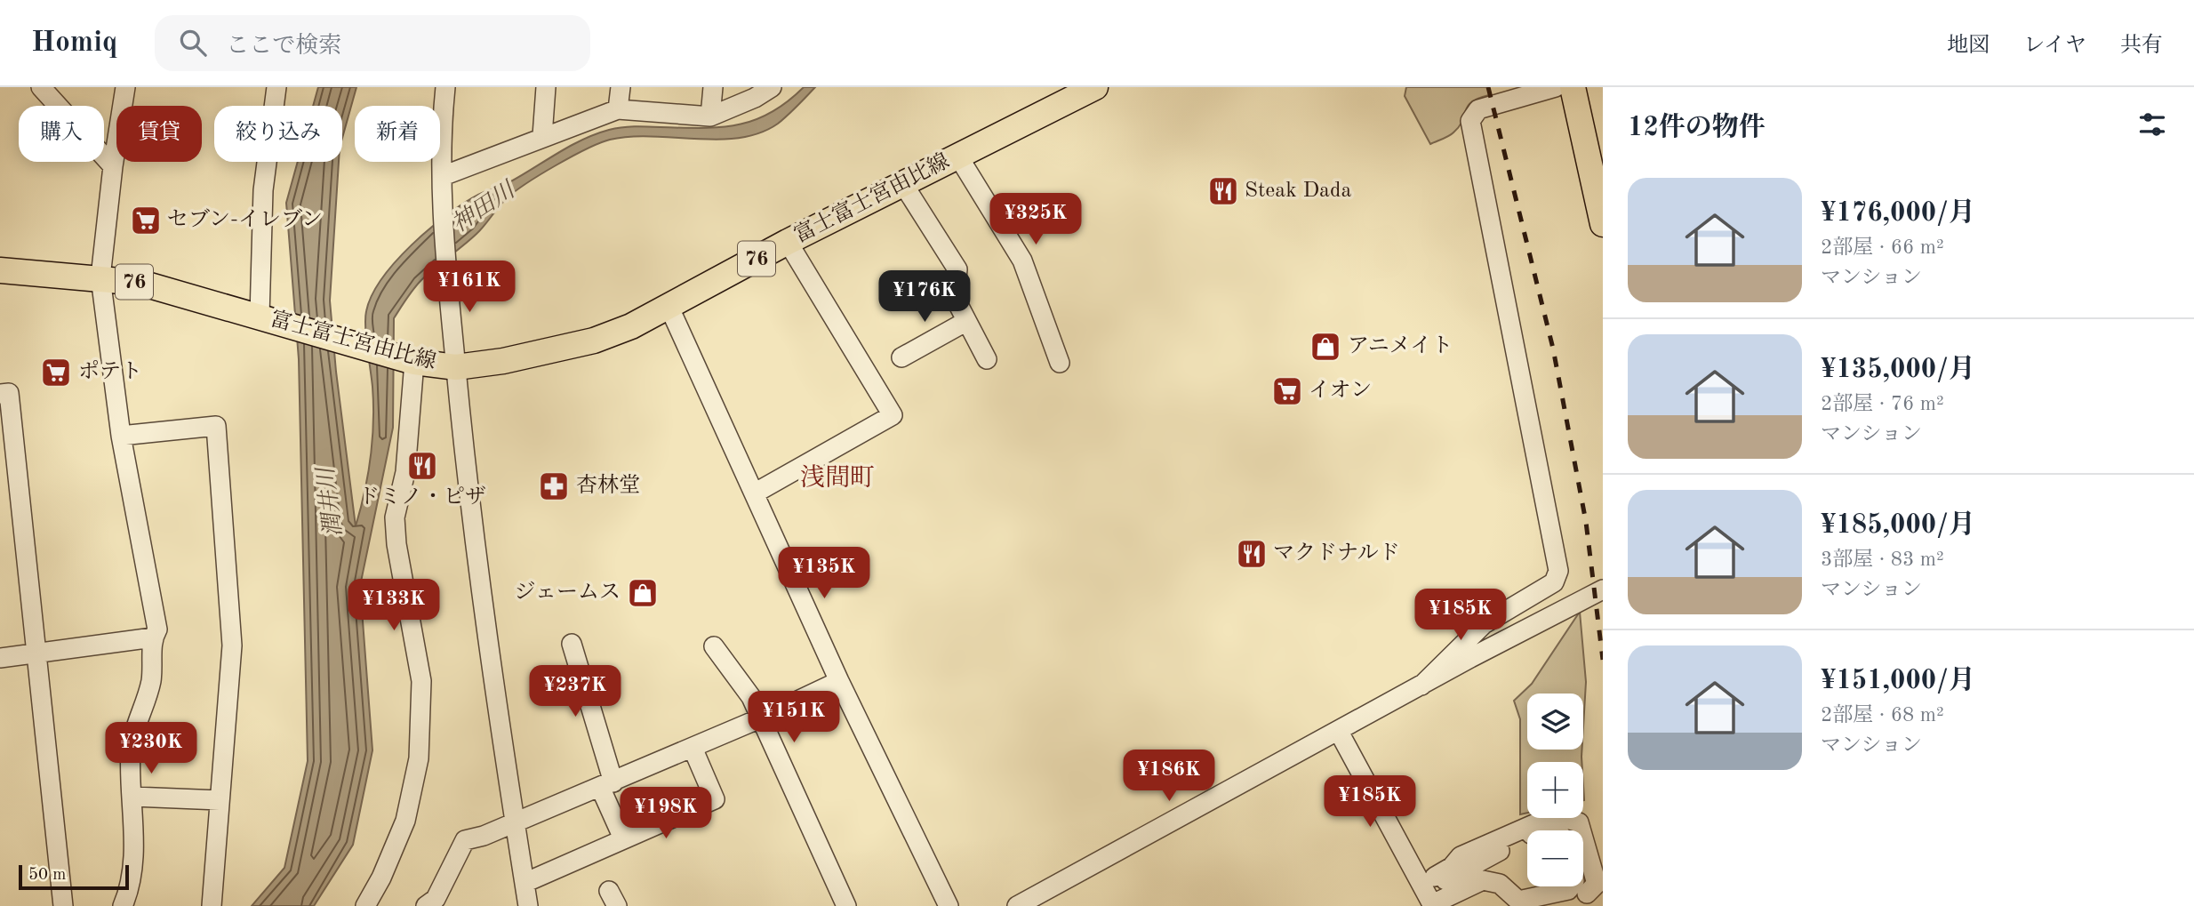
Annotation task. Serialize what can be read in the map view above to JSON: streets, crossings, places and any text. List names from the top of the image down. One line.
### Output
{"streets":{"main road":["富士富士宮由比線","76"]},"districts":["浅間町"],"water":["神田川","潤井川"],"places":{"restaurant":["Steak Dada","ドミノ・ピザ","マクドナルド"],"supermarket":["セブン-イレブン","ポテト","イオン"],"shop":["アニメイト","ジェームス"],"pharmacy":["杏林堂"]},"scale_bar":"50 m","page":{"header":"Homiq","search":"ここで検索","nav":["地図","レイヤ","共有"],"heading":"12件の物件","chip":["購入","賃貸","絞り込み","新着"],"list":[{"name":"¥176,000/月","note":"2部屋 · 66 m² · マンション"},{"name":"¥135,000/月","note":"2部屋 · 76 m² · マンション"},{"name":"¥185,000/月","note":"3部屋 · 83 m² · マンション"},{"name":"¥151,000/月","note":"2部屋 · 68 m² · マンション"}],"price":["¥325K","¥161K","¥176K","¥135K","¥133K","¥185K","¥237K","¥151K","¥230K","¥186K","¥185K","¥198K"],"map_buttons":["+","−"],"scale":"50 m"}}
